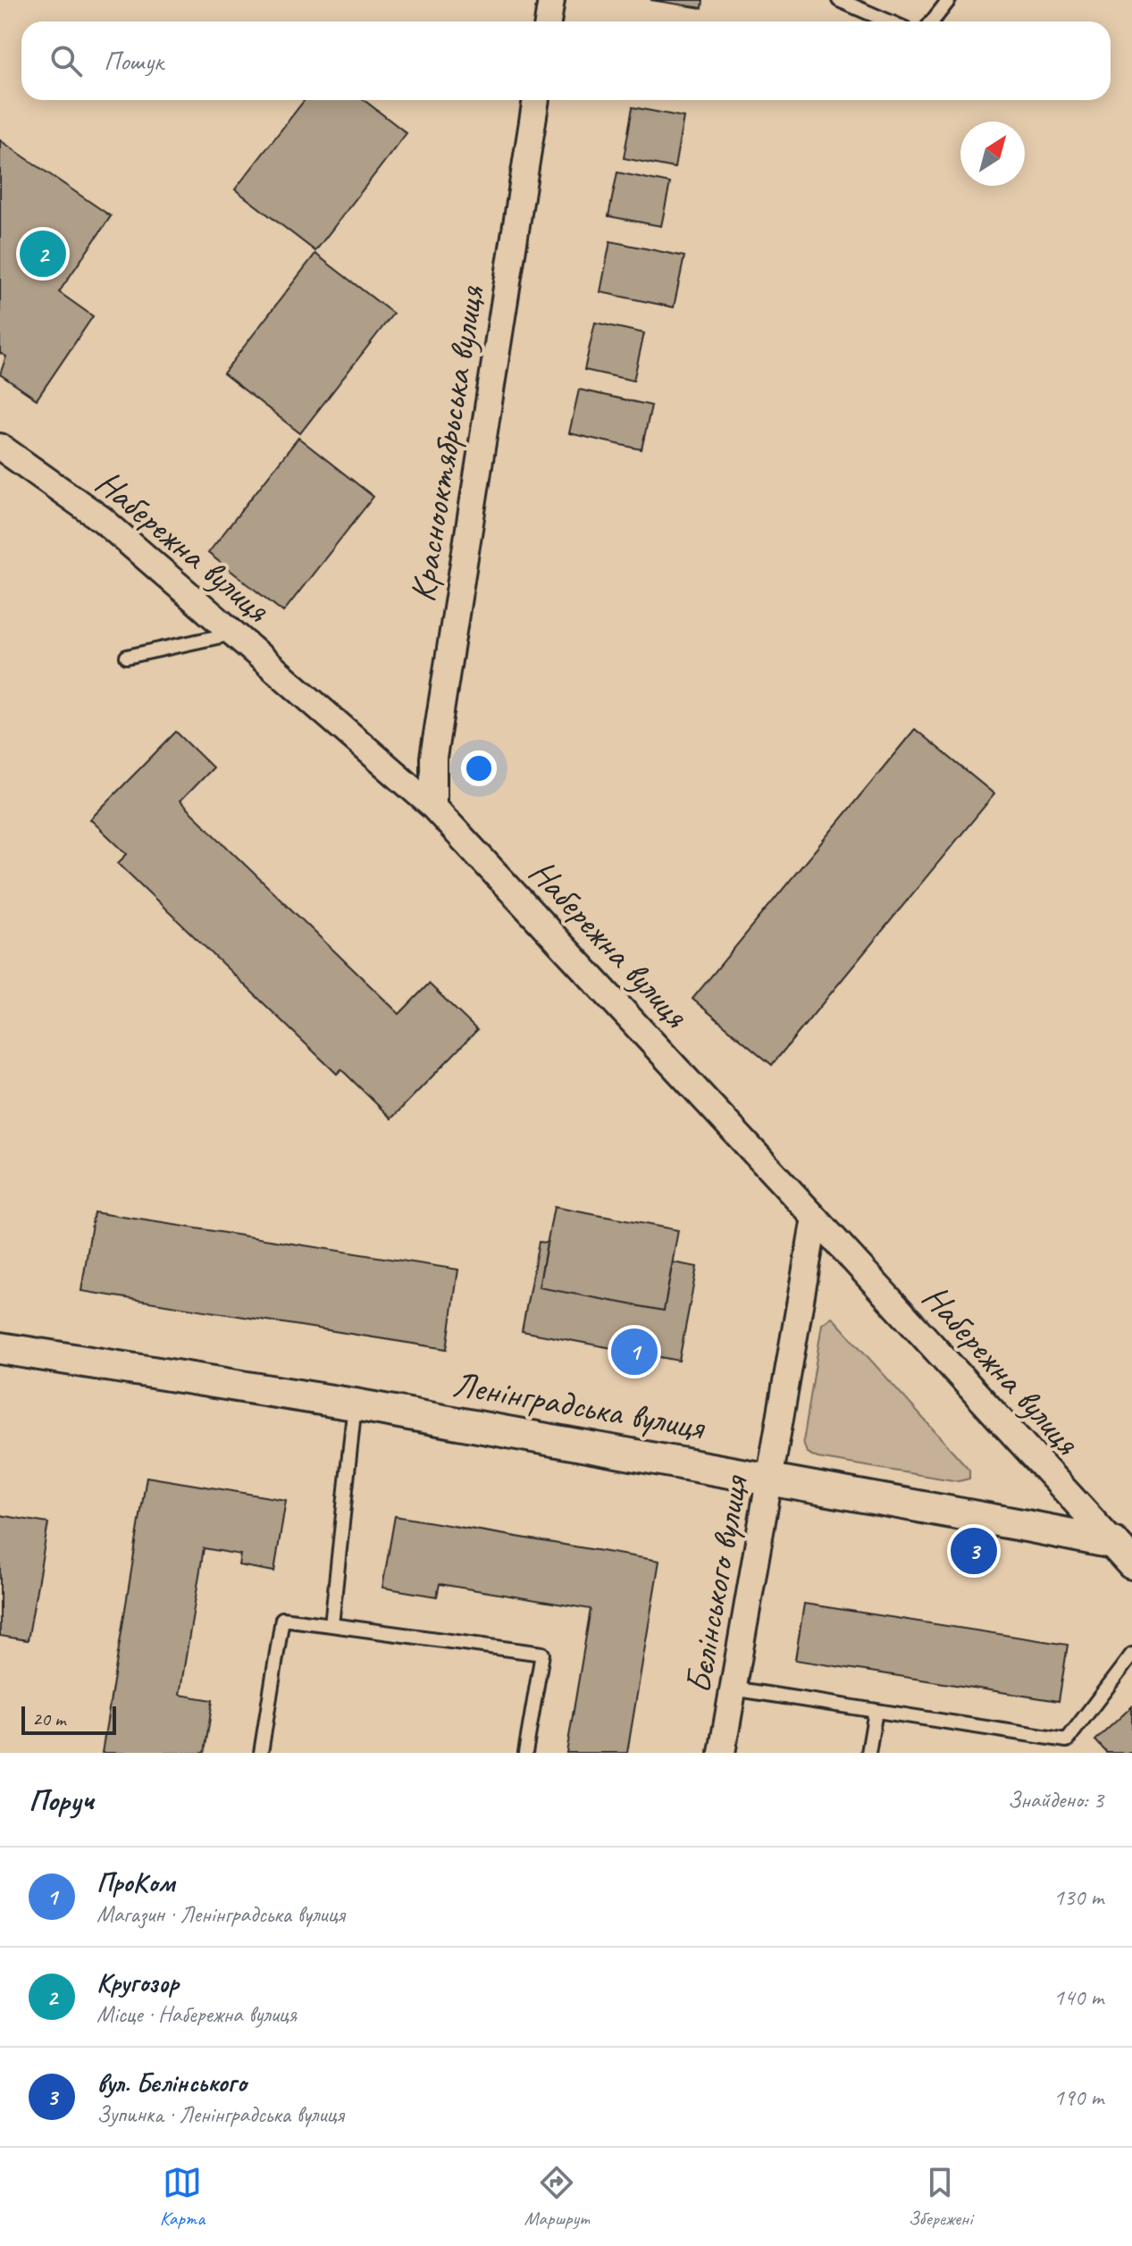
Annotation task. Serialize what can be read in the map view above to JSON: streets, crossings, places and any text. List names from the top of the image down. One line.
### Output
{"streets":{"street":["Краснооктябрьська вулиця","Набережна вулиця","Ленінградська вулиця","Бєлінського вулиця"]},"crossings":[["Краснооктябрьська вулиця","Набережна вулиця"],["Набережна вулиця","Ленінградська вулиця"],["Набережна вулиця","Бєлінського вулиця"],["Ленінградська вулиця","Бєлінського вулиця"]],"scale_bar":"20 m","north":"top right","page":{"search":"Пошук","pins":["2","1","3"],"scale":"20 m","heading":["Поруч","Знайдено: 3"],"list":[{"mark":"1","name":"ПроКом","note":"Магазин · Ленінградська вулиця","value":"130 m"},{"mark":"2","name":"Кругозор","note":"Місце · Набережна вулиця","value":"140 m"},{"mark":"3","name":"вул. Бєлінського","note":"Зупинка · Ленінградська вулиця","value":"190 m"}],"nav":["Карта","Маршрут","Збережені"]}}
